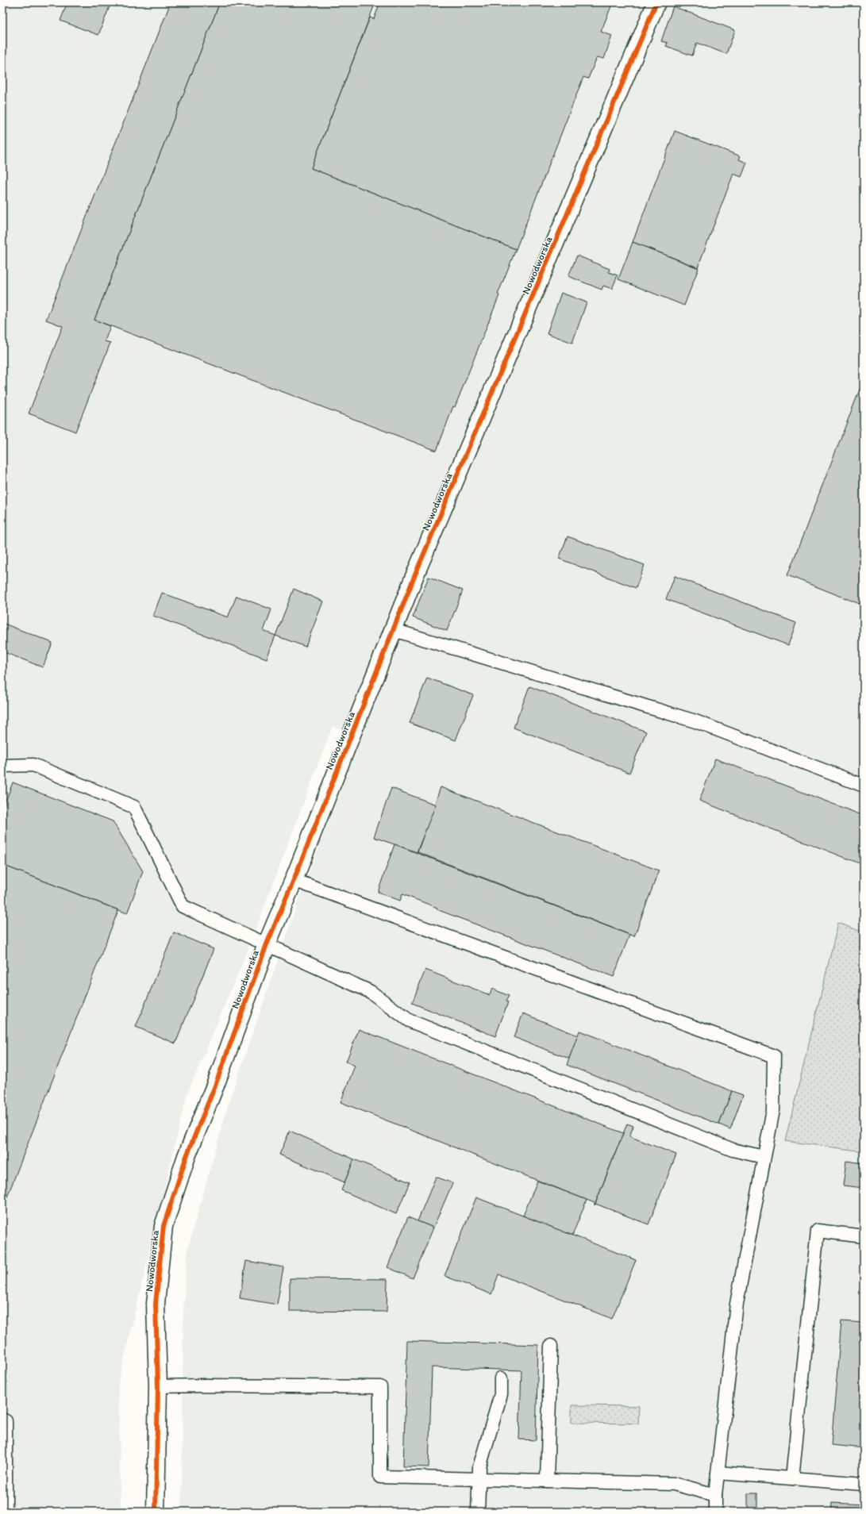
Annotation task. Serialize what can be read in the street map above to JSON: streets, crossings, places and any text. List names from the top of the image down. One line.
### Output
{"streets":{"street":["Nowodworska"]}}
